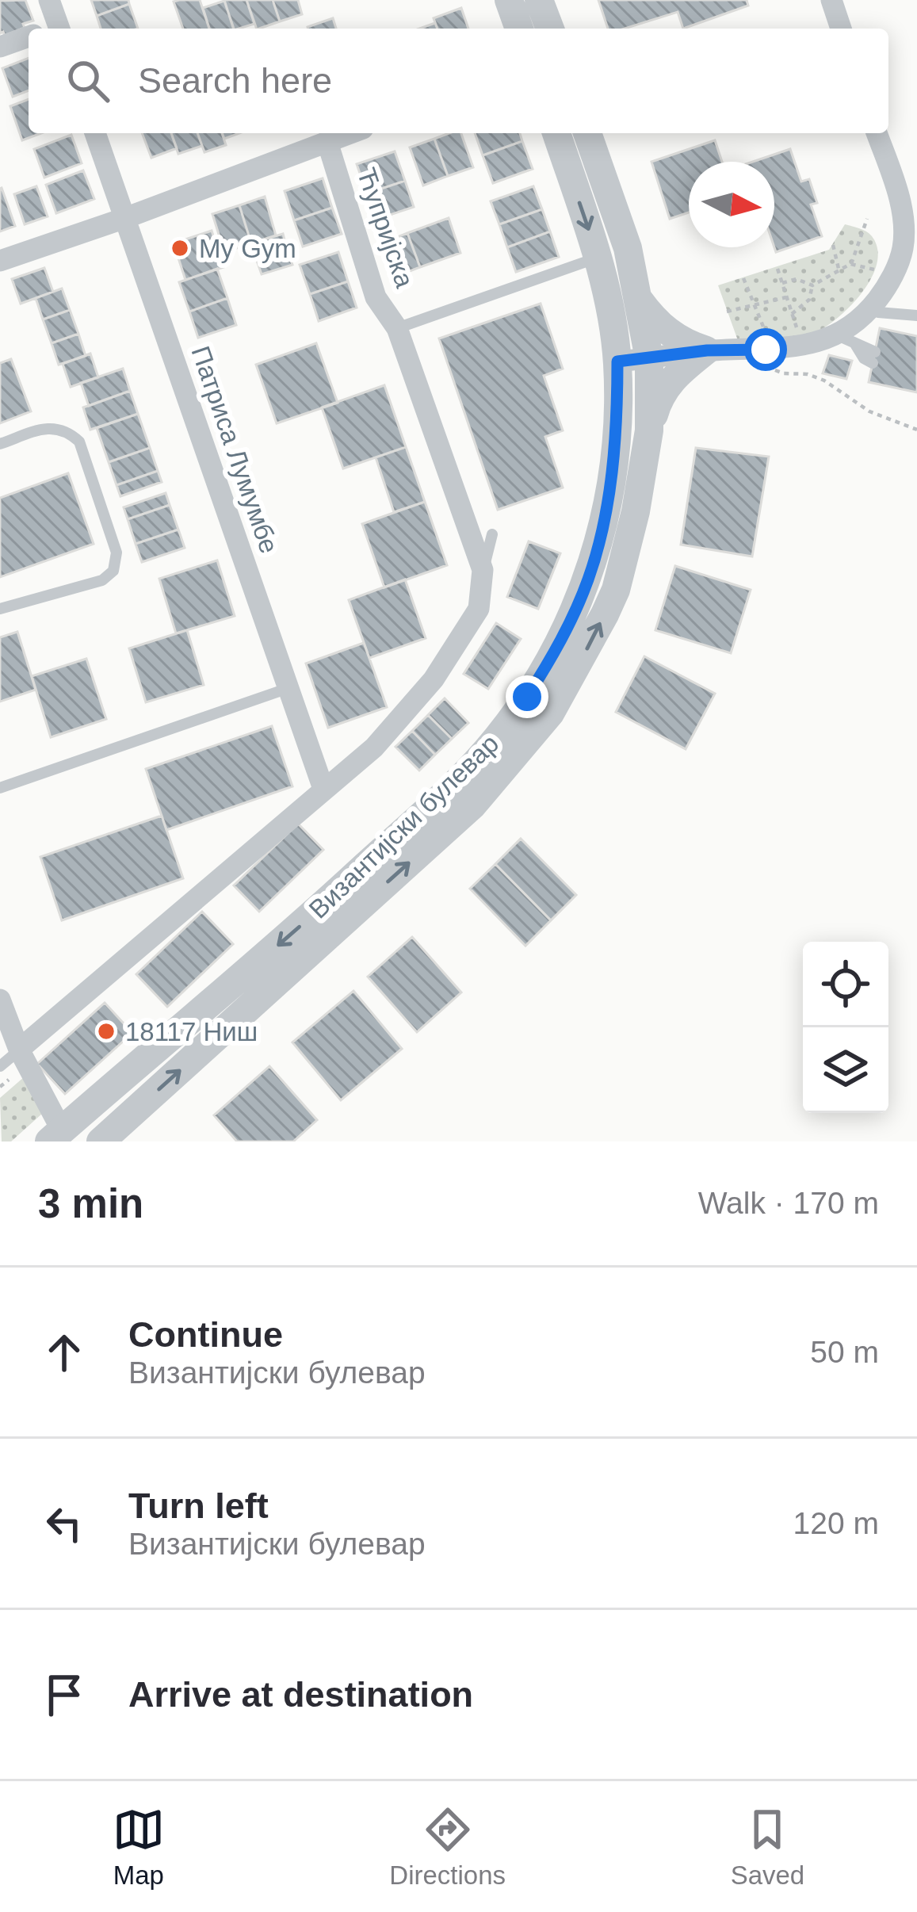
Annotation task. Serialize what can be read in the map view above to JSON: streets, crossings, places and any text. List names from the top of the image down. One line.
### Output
{"streets":{"street":["Ћупријска","Патриса Лумумбе","Византијски булевар"]},"places":["My Gym","18117 Ниш"],"north":"right","page":{"search":"Search here","heading":["3 min","Walk · 170 m"],"list":[["Continue","Византијски булевар","50 m"],["Turn left","Византијски булевар","120 m"],"Arrive at destination"],"nav":["Map","Directions","Saved"]}}
